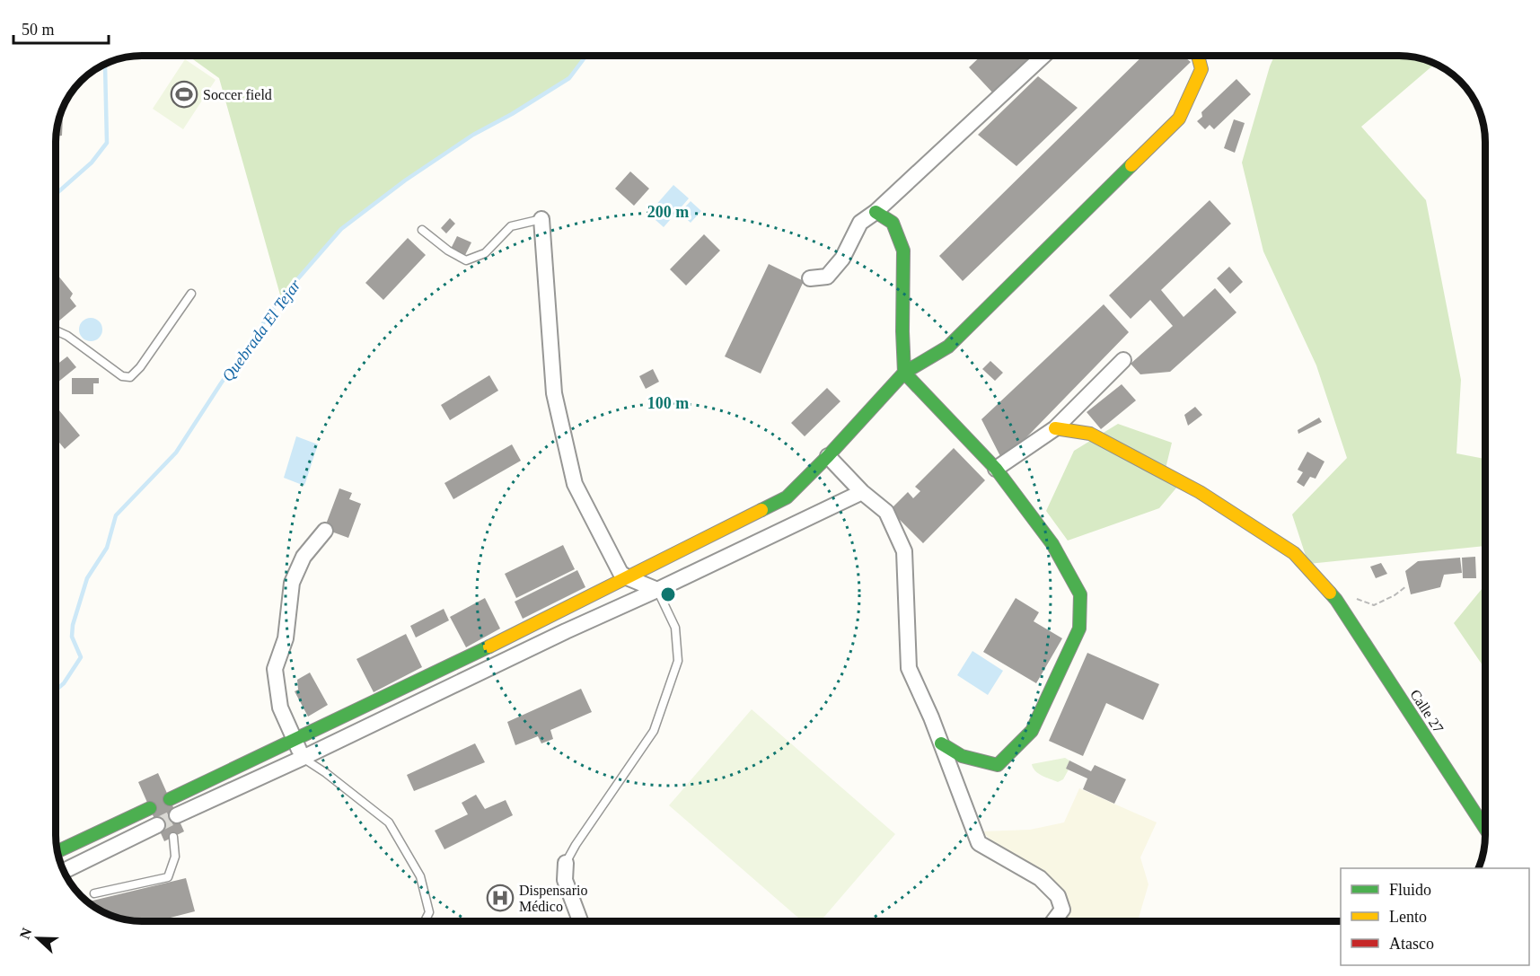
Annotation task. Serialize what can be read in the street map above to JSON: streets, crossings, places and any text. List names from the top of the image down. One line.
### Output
{"streets":{"street":["Calle 27"]},"water":["Quebrada El Tejar"],"places":{"sports":["Soccer field"],"hospital":["Dispensario Médico"]},"legend":["Fluido","Lento","Atasco"],"scale_bar":"50 m","north":"left","rings":["200 m","100 m"]}
